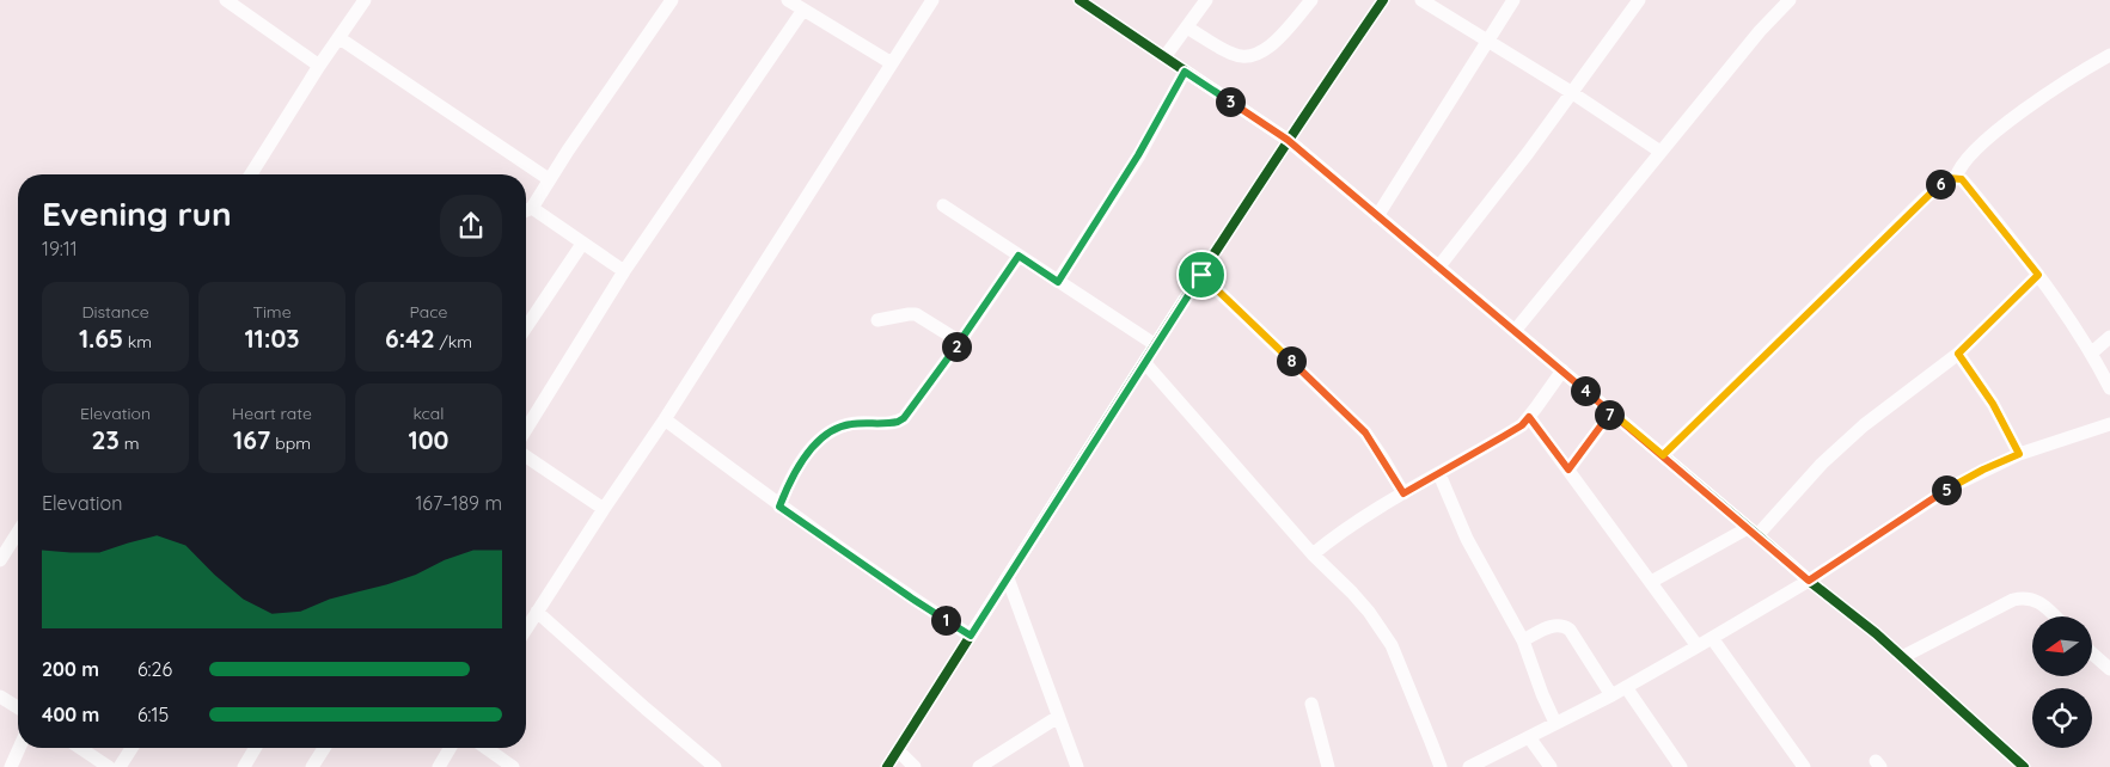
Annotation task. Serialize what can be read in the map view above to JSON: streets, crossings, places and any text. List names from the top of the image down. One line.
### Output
{"north":"left","page":{"pins":["3","6","2","8","4","7","5","1"],"heading":["Evening run","19:11"],"stats":[["Distance","1.65 km"],["Time","11:03"],["Pace","6:42 /km"],["Elevation","23 m"],["Heart rate","167 bpm"],["kcal","100"]],"chart":["Elevation","167–189 m"],"list":[{"name":"200 m","note":"6:26"},{"name":"400 m","note":"6:15"}]}}
